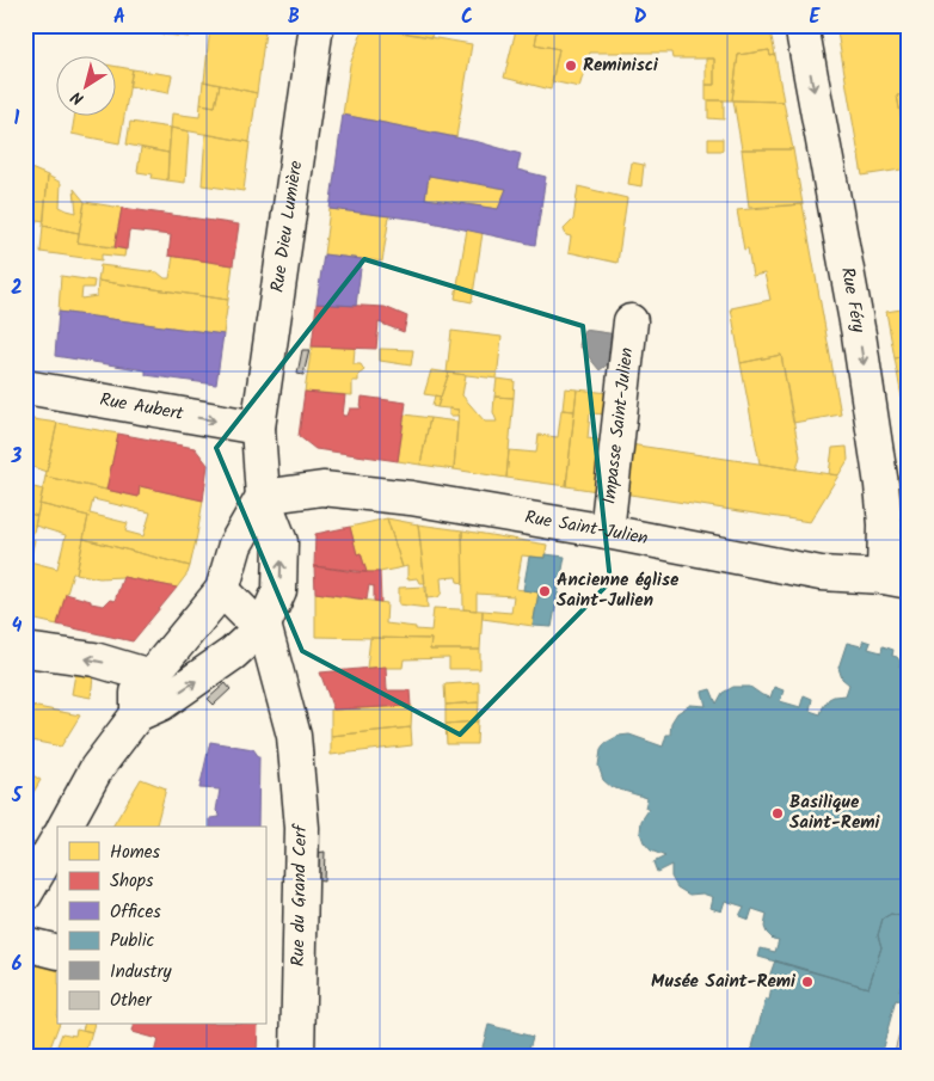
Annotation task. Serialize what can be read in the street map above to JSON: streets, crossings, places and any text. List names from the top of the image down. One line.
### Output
{"streets":{"street":["Rue Dieu Lumière","Rue Féry","Rue Aubert","Impasse Saint-Julien","Rue Saint-Julien","Rue du Grand Cerf"]},"crossings":[["Rue Dieu Lumière","Rue Aubert"],["Rue Dieu Lumière","Rue Saint-Julien"],["Rue Féry","Rue Saint-Julien"],["Impasse Saint-Julien","Rue Saint-Julien"]],"one_way":["Rue Féry"],"places":["Reminisci","Ancienne église Saint-Julien","Basilique Saint-Remi","Musée Saint-Remi"],"legend":["Homes","Shops","Offices","Public","Industry","Other"],"north":"bottom left","grid":{"columns":["A","B","C","D","E"],"rows":["1","2","3","4","5","6"]}}
